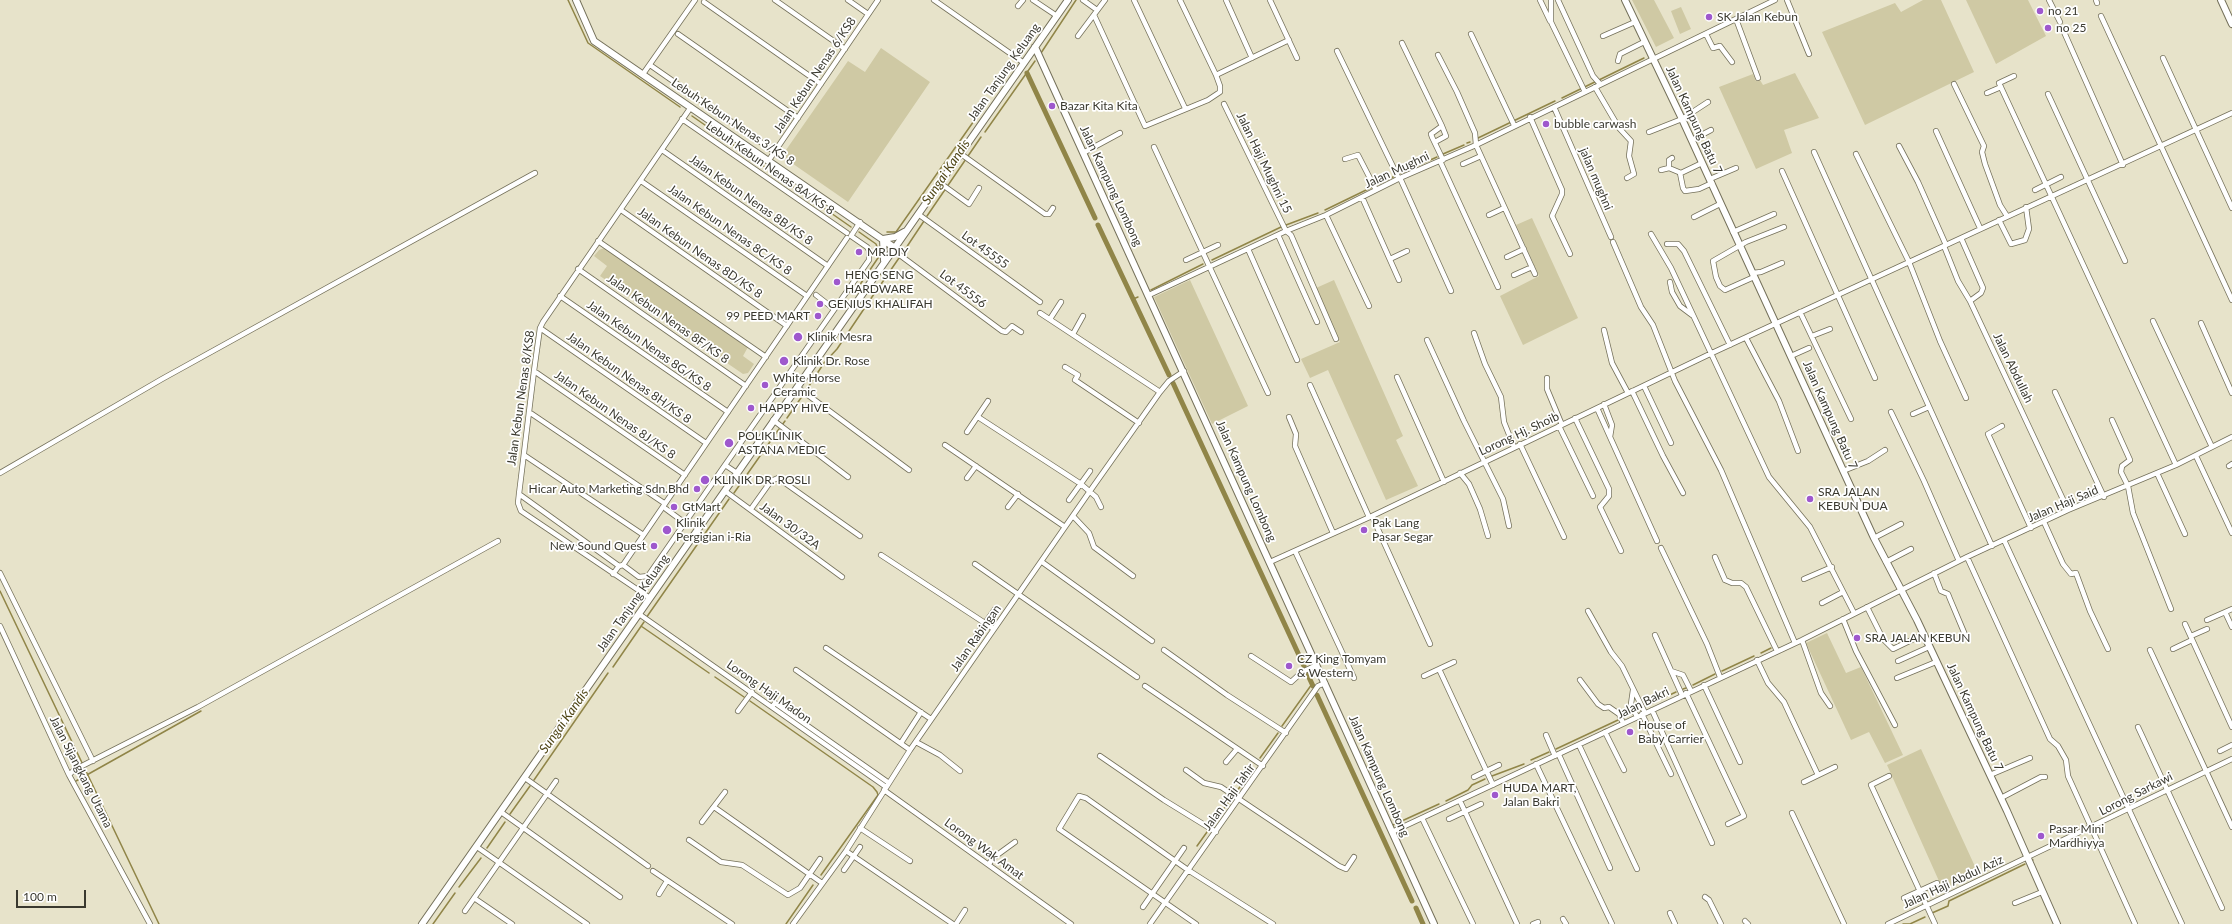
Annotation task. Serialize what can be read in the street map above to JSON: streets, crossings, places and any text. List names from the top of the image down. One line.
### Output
{"streets":{"street":["Jalan Tanjung Keluang","Jalan Kebun Nenas 6/KS8","Jalan Kampung Batu 7","Lebuh Kebun Nenas 3/KS 8","Jalan Haji Mughni 15","Lebuh Kebun Nenas 8A/KS 8","Jalan Mughni","jalan mughni","Jalan Kampung Lombong","Jalan Kebun Nenas 8B/KS 8","Jalan Kebun Nenas 8C/KS 8","Lot 45555","Jalan Kebun Nenas 8D/KS 8","Lot 45556","Jalan Kebun Nenas 8F/KS 8","Jalan Kebun Nenas 8G/KS 8","Jalan Abdullah","Jalan Kebun Nenas 8H/KS 8","Jalan Kebun Nenas 8/KS8","Jalan Kebun Nenas 8J/KS 8","Lorong Hj. Shoib","Jalan Haji Said","Jalan 30/32A","Jalan Rabingan","Lorong Haji Madon","Jalan Bakri","Jalan Sijangkang Utama","Lorong Sarkawi","Jalan Haji Tahir","Lorong Wak Amat","Jalan Haji Abdul Aziz"]},"crossings":[["Jalan Tanjung Keluang","Lebuh Kebun Nenas 3/KS 8"],["Jalan Tanjung Keluang","Jalan Kampung Lombong"],["Jalan Tanjung Keluang","Lot 45555"],["Jalan Tanjung Keluang","Lot 45556"],["Jalan Tanjung Keluang","Jalan Kebun Nenas 8/KS8"],["Jalan Tanjung Keluang","Jalan 30/32A"],["Jalan Tanjung Keluang","Lorong Haji Madon"],["Jalan Kebun Nenas 6/KS8","Lebuh Kebun Nenas 3/KS 8"],["Jalan Kampung Batu 7","Jalan Mughni"],["Jalan Kampung Batu 7","Lorong Hj. Shoib"],["Jalan Kampung Batu 7","Jalan Haji Said"],["Jalan Kampung Batu 7","Jalan Bakri"],["Jalan Kampung Batu 7","Lorong Sarkawi"],["Jalan Kampung Batu 7","Jalan Haji Abdul Aziz"],["Lebuh Kebun Nenas 3/KS 8","Lot 45556"],["Lebuh Kebun Nenas 3/KS 8","Jalan Kebun Nenas 8/KS8"],["Jalan Haji Mughni 15","Jalan Mughni"],["Lebuh Kebun Nenas 8A/KS 8","Jalan Kebun Nenas 8/KS8"],["Jalan Mughni","jalan mughni"],["Jalan Mughni","Jalan Kampung Lombong"],["Jalan Kampung Lombong","Lorong Hj. Shoib"],["Jalan Kampung Lombong","Jalan Rabingan"],["Jalan Kampung Lombong","Jalan Bakri"],["Jalan Kampung Lombong","Jalan Haji Tahir"],["Jalan Kebun Nenas 8B/KS 8","Jalan Kebun Nenas 8/KS8"],["Jalan Kebun Nenas 8C/KS 8","Jalan Kebun Nenas 8/KS8"],["Jalan Kebun Nenas 8D/KS 8","Jalan Kebun Nenas 8/KS8"],["Jalan Kebun Nenas 8F/KS 8","Jalan Kebun Nenas 8/KS8"],["Jalan Kebun Nenas 8G/KS 8","Jalan Kebun Nenas 8/KS8"],["Jalan Abdullah","Jalan Haji Said"],["Jalan Kebun Nenas 8H/KS 8","Jalan Kebun Nenas 8/KS8"],["Jalan Kebun Nenas 8/KS8","Jalan Kebun Nenas 8J/KS 8"],["Jalan Haji Said","Jalan Bakri"],["Jalan Rabingan","Lorong Wak Amat"],["Lorong Haji Madon","Lorong Wak Amat"],["Lorong Sarkawi","Jalan Haji Abdul Aziz"]],"water":["Sungai Kandis"],"places":["no 21","SK Jalan Kebun","no 25","Bazar Kita Kita","bubble carwash","MR.DIY","HENG SENG HARDWARE","GENIUS KHALIFAH","99 PEED MART","Klinik Mesra","Klinik Dr. Rose","White Horse Ceramic","HAPPY HIVE","POLIKLINIK ASTANA MEDIC","KLINIK DR. ROSLI","Hicar Auto Marketing Sdn.Bhd","SRA JALAN KEBUN DUA","GtMart","Klinik Pergigian i-Ria","Pak Lang Pasar Segar","New Sound Quest","SRA JALAN KEBUN","CZ King Tomyam & Western","House of Baby Carrier","HUDA MART, Jalan Bakri","Pasar Mini Mardhiyya"],"scale_bar":"100 m"}
